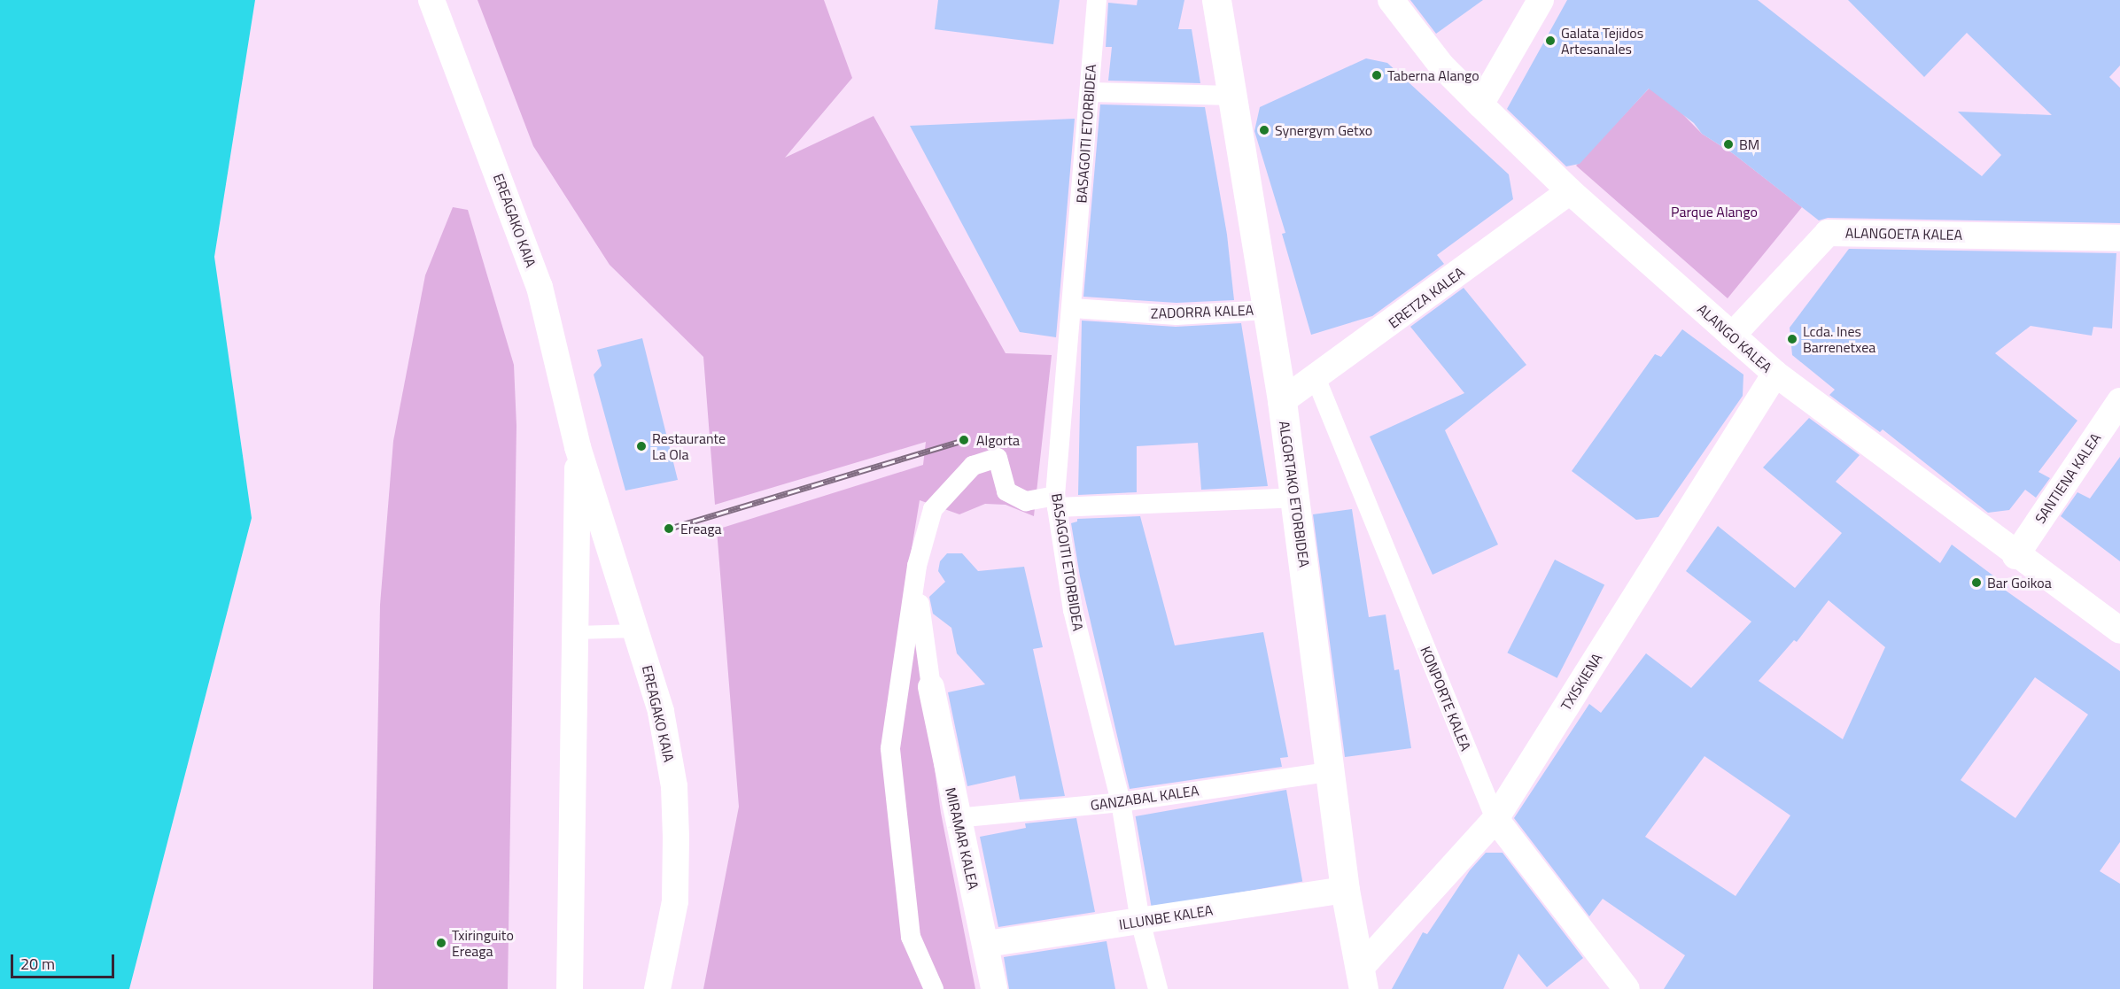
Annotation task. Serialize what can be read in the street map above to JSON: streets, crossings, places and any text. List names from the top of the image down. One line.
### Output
{"streets":{"street":["BASAGOITI ETORBIDEA","EREAGAKO KAIA","ALANGOETA KALEA","ERETZA KALEA","ZADORRA KALEA","ALANGO KALEA","SANTIENA KALEA","ALGORTAKO ETORBIDEA","TXISKIENA","KONPORTE KALEA","GANZABAL KALEA","MIRAMAR KALEA","ILLUNBE KALEA"]},"crossings":[["BASAGOITI ETORBIDEA","ZADORRA KALEA"],["BASAGOITI ETORBIDEA","GANZABAL KALEA"],["BASAGOITI ETORBIDEA","ILLUNBE KALEA"],["ALANGOETA KALEA","ALANGO KALEA"],["ERETZA KALEA","ALANGO KALEA"],["ERETZA KALEA","ALGORTAKO ETORBIDEA"],["ERETZA KALEA","KONPORTE KALEA"],["ZADORRA KALEA","ALGORTAKO ETORBIDEA"],["ALANGO KALEA","SANTIENA KALEA"],["ALANGO KALEA","TXISKIENA"],["ALGORTAKO ETORBIDEA","TXISKIENA"],["ALGORTAKO ETORBIDEA","GANZABAL KALEA"],["ALGORTAKO ETORBIDEA","ILLUNBE KALEA"],["TXISKIENA","KONPORTE KALEA"],["GANZABAL KALEA","MIRAMAR KALEA"],["MIRAMAR KALEA","ILLUNBE KALEA"]],"parks":["Parque Alango"],"places":["Galata Tejidos Artesanales","Taberna Alango","Synergym Getxo","BM","Lcda. Ines Barrenetxea","Algorta","Restaurante La Ola","Ereaga","Bar Goikoa","Txiringuito Ereaga"],"scale_bar":"20 m"}
